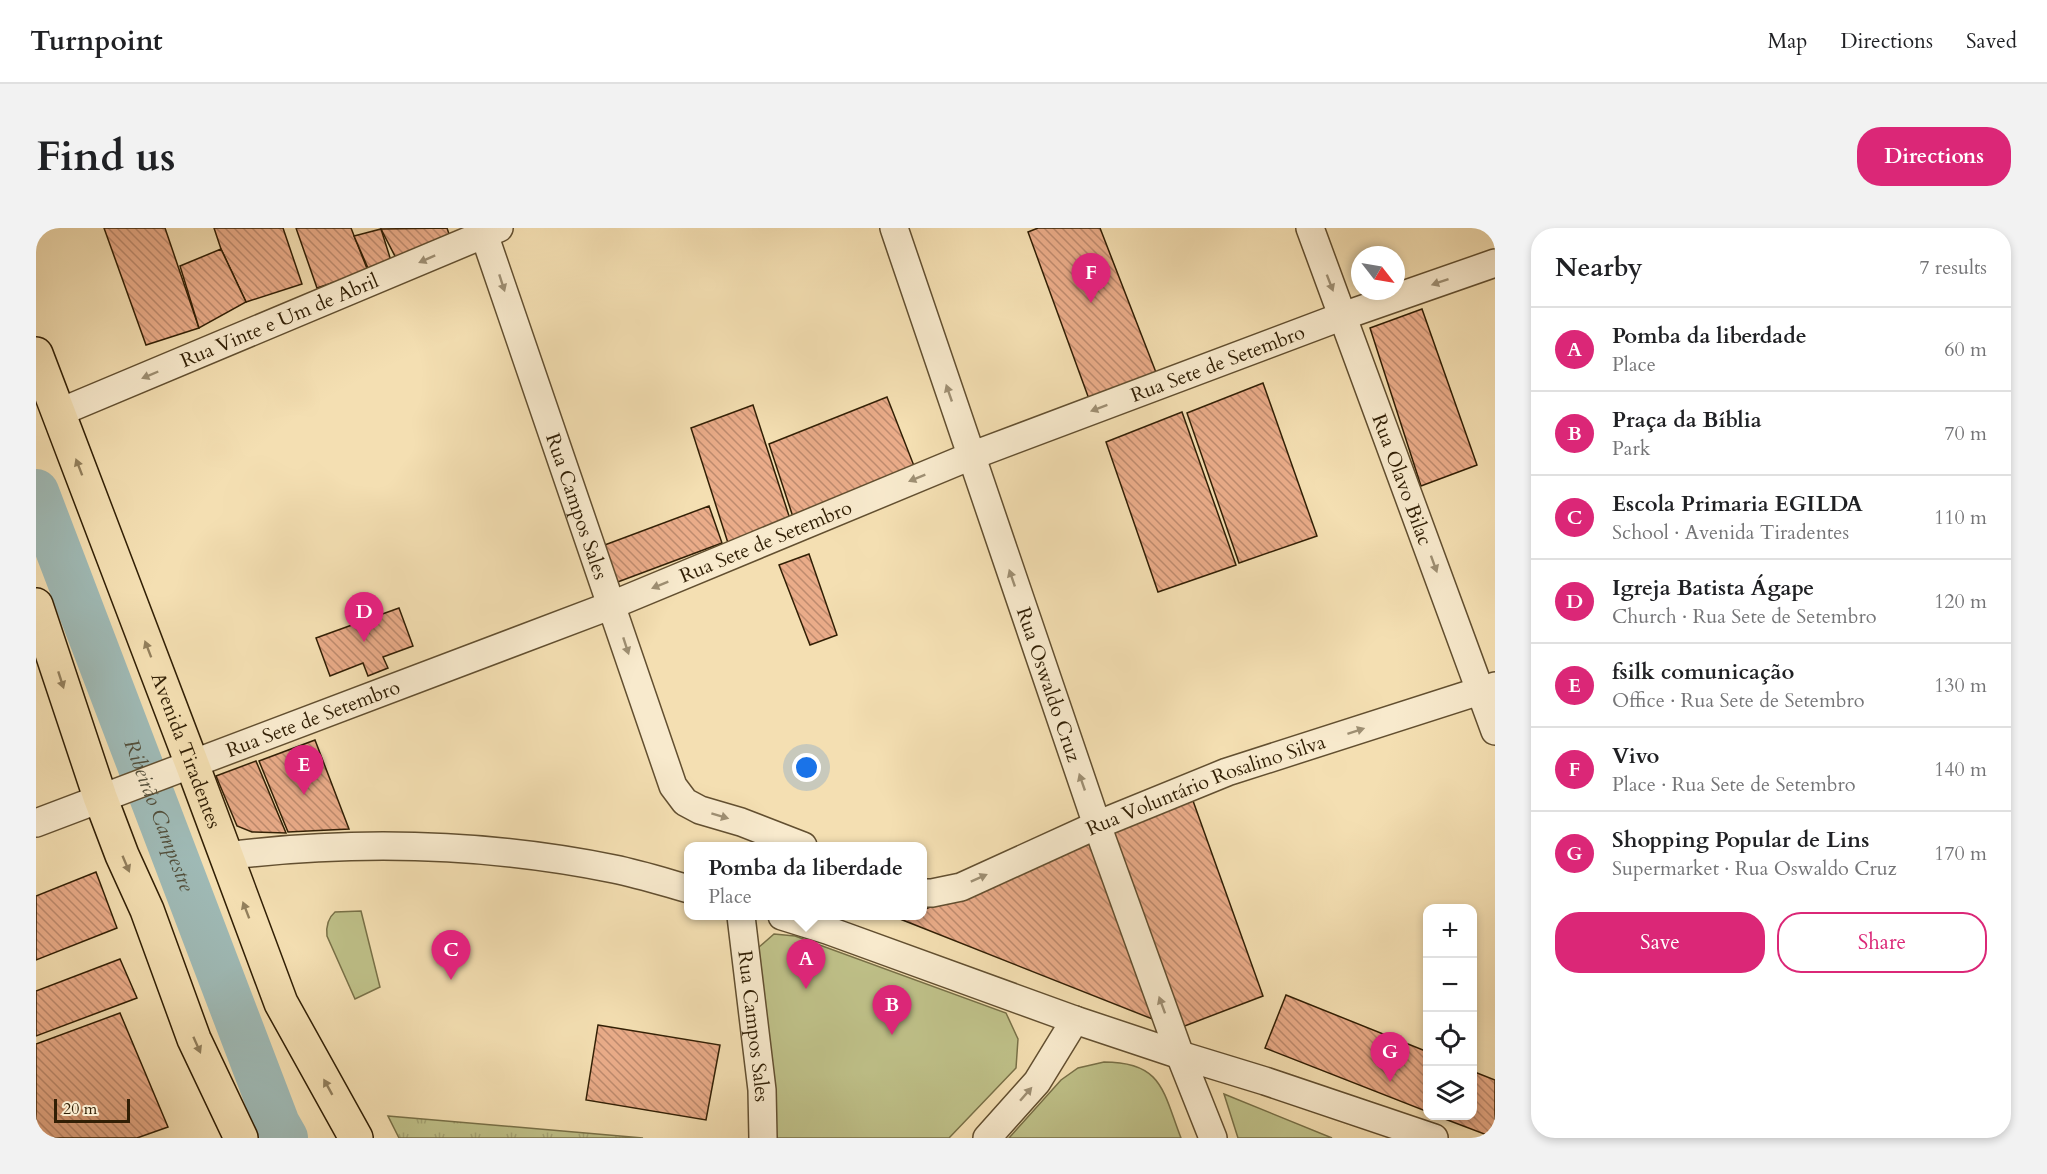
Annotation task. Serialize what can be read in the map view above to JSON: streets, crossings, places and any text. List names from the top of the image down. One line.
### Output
{"streets":{"main road":["Avenida Tiradentes"],"street":["Rua Vinte e Um de Abril","Rua Sete de Setembro","Rua Olavo Bilac","Rua Campos Sales","Rua Oswaldo Cruz","Rua Voluntário Rosalino Silva"]},"crossings":[["Rua Vinte e Um de Abril","Rua Campos Sales"],["Rua Vinte e Um de Abril","Avenida Tiradentes"],["Rua Sete de Setembro","Rua Olavo Bilac"],["Rua Sete de Setembro","Rua Campos Sales"],["Rua Sete de Setembro","Rua Oswaldo Cruz"],["Rua Sete de Setembro","Avenida Tiradentes"],["Rua Olavo Bilac","Rua Voluntário Rosalino Silva"],["Rua Oswaldo Cruz","Rua Voluntário Rosalino Silva"]],"one_way":["Rua Vinte e Um de Abril","Rua Sete de Setembro","Rua Olavo Bilac","Rua Campos Sales","Rua Oswaldo Cruz","Rua Voluntário Rosalino Silva"],"water":["Ribeirão Campestre"],"scale_bar":"20 m","north":"bottom right","page":{"header":"Turnpoint","nav":["Map","Directions","Saved"],"buttons":["Directions",["Save","Share"]],"title":"Find us","heading":["Nearby","7 results"],"pins":["F","D","E","C","A","B","G"],"list":[{"mark":"A","name":"Pomba da liberdade","note":"Place","value":"60 m"},{"mark":"B","name":"Praça da Bíblia","note":"Park","value":"70 m"},{"mark":"C","name":"Escola Primaria EGILDA","note":"School · Avenida Tiradentes","value":"110 m"},{"mark":"D","name":"Igreja Batista Ágape","note":"Church · Rua Sete de Setembro","value":"120 m"},{"mark":"E","name":"fsilk comunicação","note":"Office · Rua Sete de Setembro","value":"130 m"},{"mark":"F","name":"Vivo","note":"Place · Rua Sete de Setembro","value":"140 m"},{"mark":"G","name":"Shopping Popular de Lins","note":"Supermarket · Rua Oswaldo Cruz","value":"170 m"}],"popup":["Pomba da liberdade","Place"],"map_buttons":["+","−"],"scale":"20 m"}}
